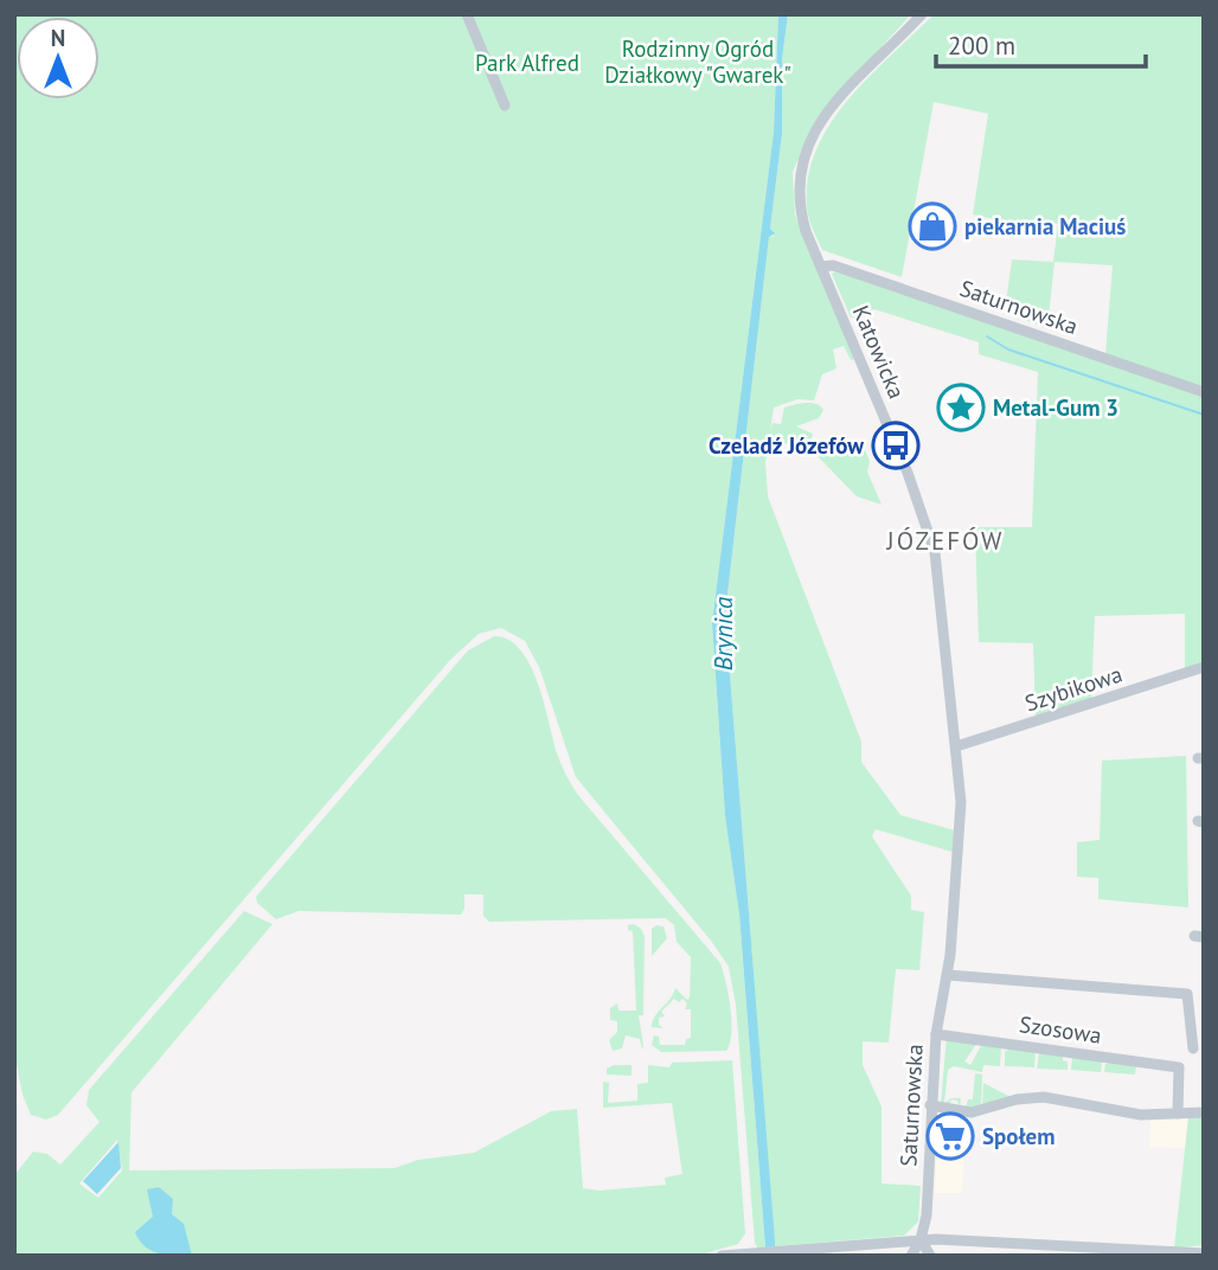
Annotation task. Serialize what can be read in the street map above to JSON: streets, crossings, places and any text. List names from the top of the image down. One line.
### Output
{"streets":{"street":["Saturnowska","Katowicka","Szybikowa","Szosowa"]},"crossings":[["Saturnowska","Katowicka"],["Saturnowska","Szybikowa"],["Saturnowska","Szosowa"],["Katowicka","Szybikowa"]],"districts":["JÓZEFÓW"],"water":["Brynica"],"parks":["Rodzinny Ogród Działkowy \"Gwarek\"","Park Alfred"],"places":{"shop":["piekarnia Maciuś"],"place":["Metal-Gum 3"],"bus stop":["Czeladź Józefów"],"supermarket":["Społem"]},"scale_bar":"200 m","north":"top"}
